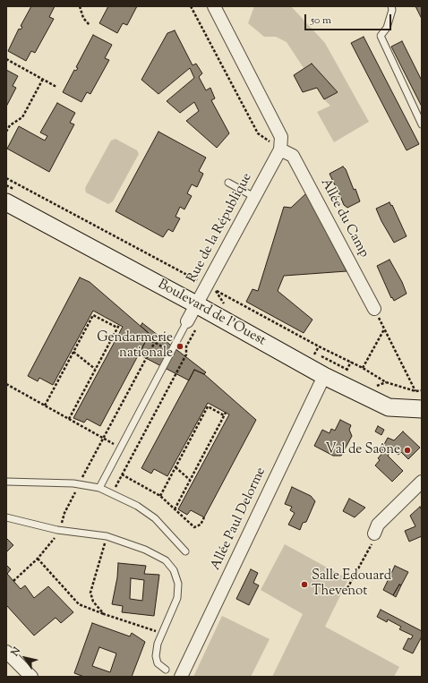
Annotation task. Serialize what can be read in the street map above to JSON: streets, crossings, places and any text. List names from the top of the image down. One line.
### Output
{"streets":{"street":["Allée du Camp","Rue de la République","Boulevard de l'Ouest","Allée Paul Delorme"]},"crossings":[["Allée du Camp","Rue de la République"],["Rue de la République","Boulevard de l'Ouest"],["Boulevard de l'Ouest","Allée Paul Delorme"]],"places":["Gendarmerie nationale","Val de Saône","Salle Edouard Thevenot"],"scale_bar":"50 m","north":"top left"}
